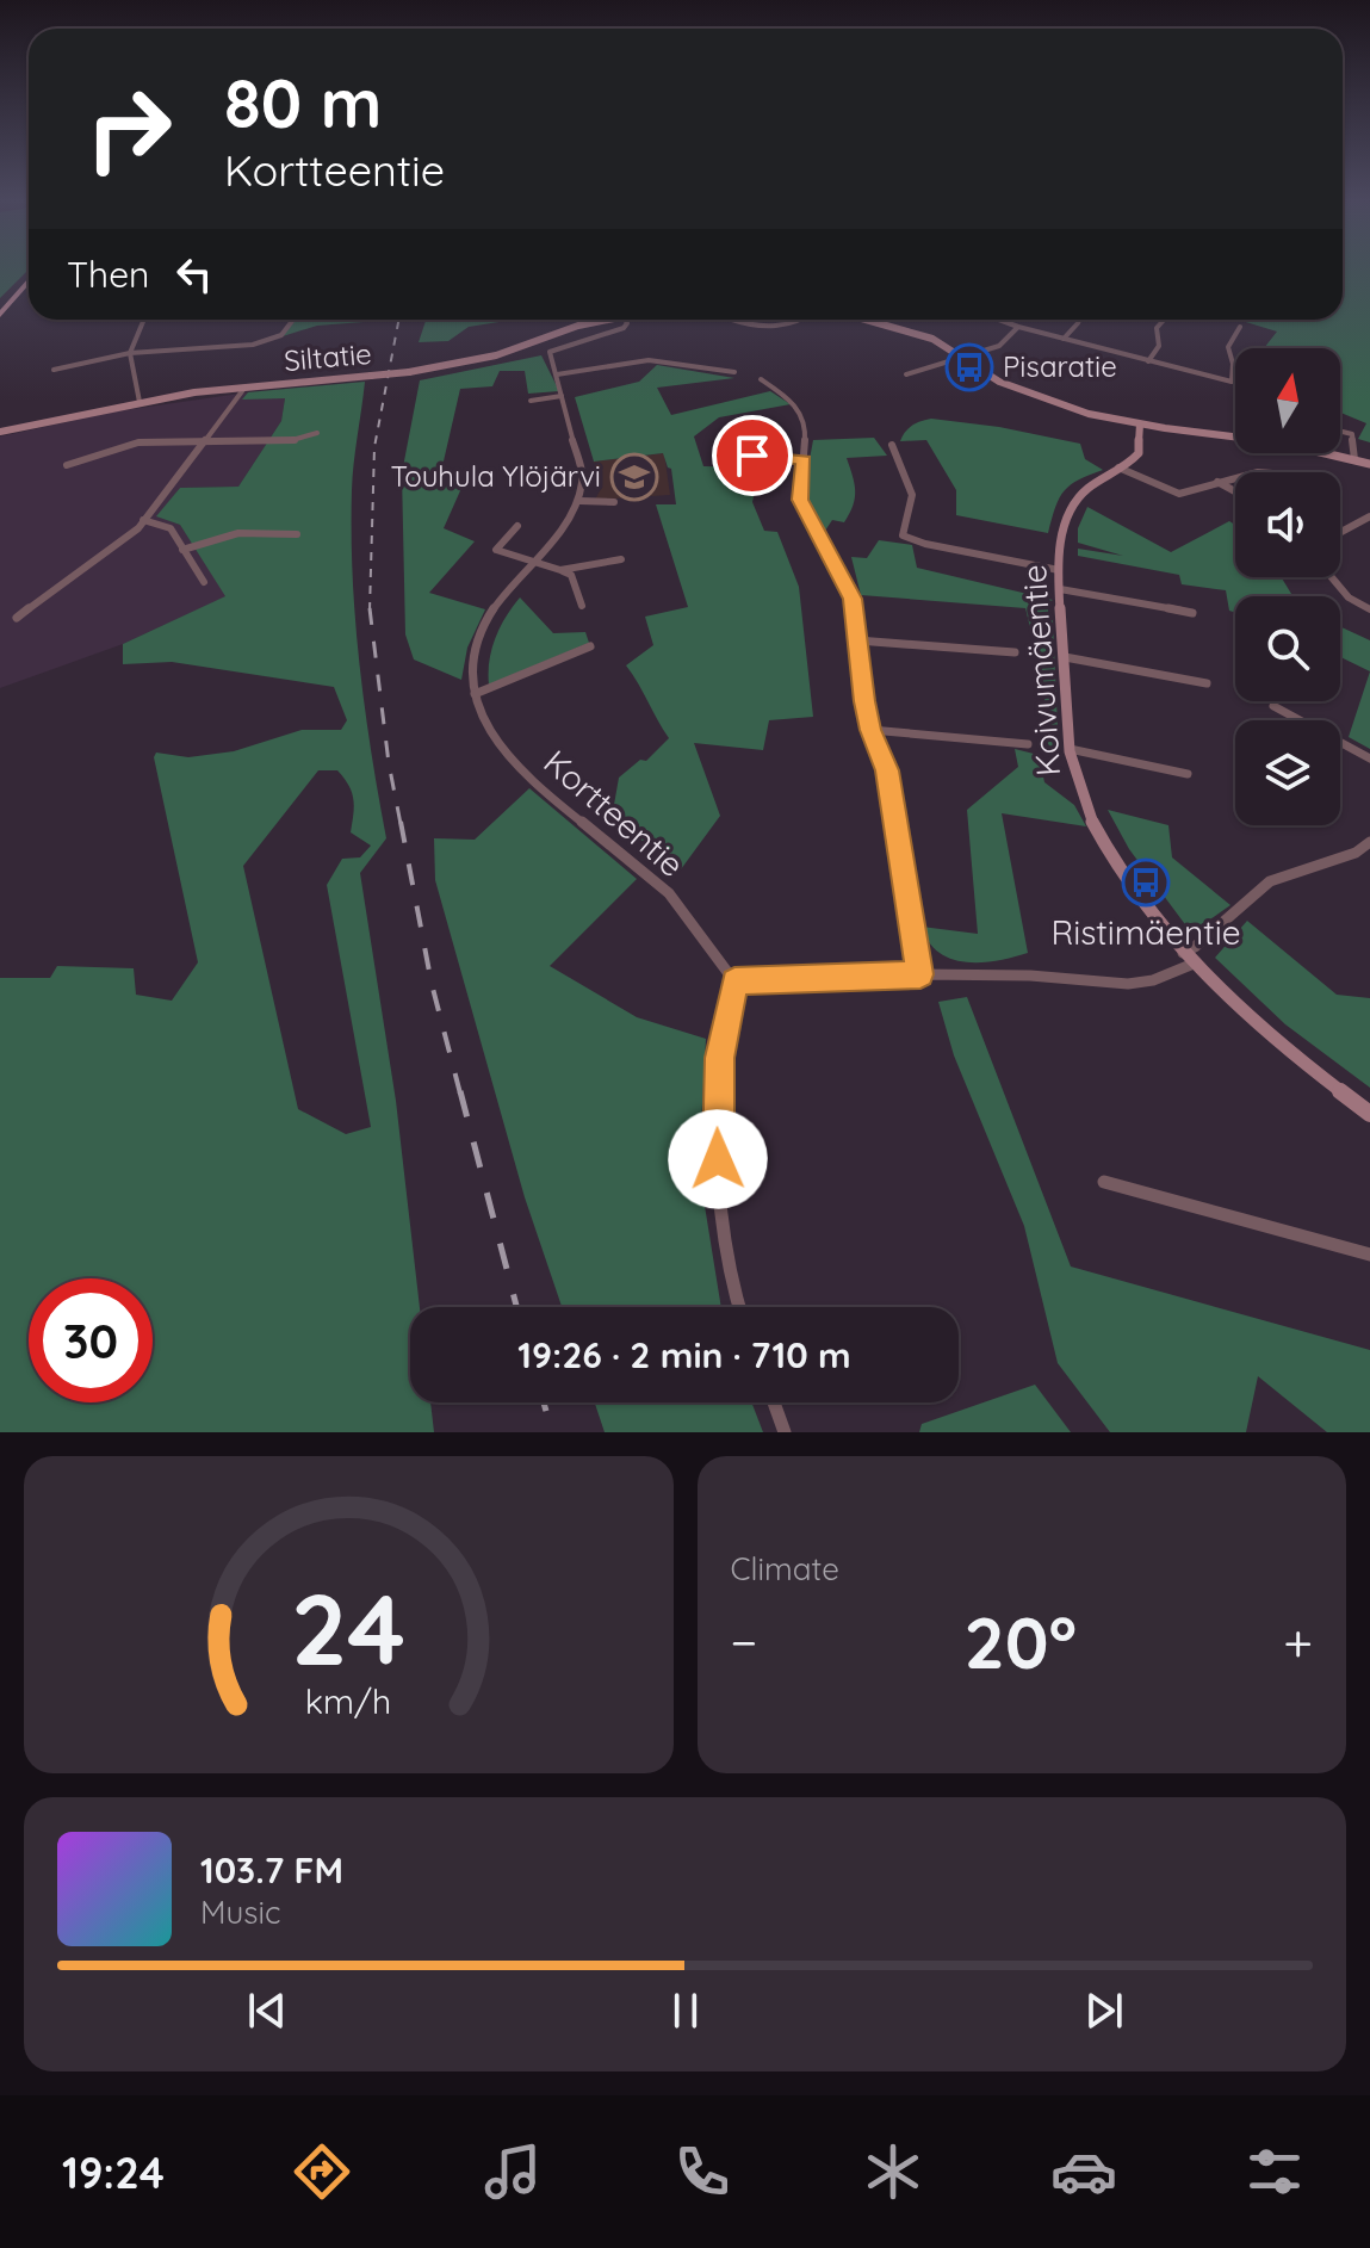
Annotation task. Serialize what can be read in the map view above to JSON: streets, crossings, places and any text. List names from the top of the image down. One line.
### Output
{"streets":{"street":["Siltatie","Koivumäentie","Kortteentie"]},"places":{"bus stop":["Pisaratie","Ristimäentie"],"school or university":["Touhula Ylöjärvi"]},"north":"top","page":{"turn":["80 m","Kortteentie"],"then":"Then","limit":"30","trip":"19:26 · 2 min · 710 m","tile":"Climate","heat":["−","20°","+"],"song":["103.7 FM","Music"],"tabs":"19:24","gauge":["24","km/h"]}}
